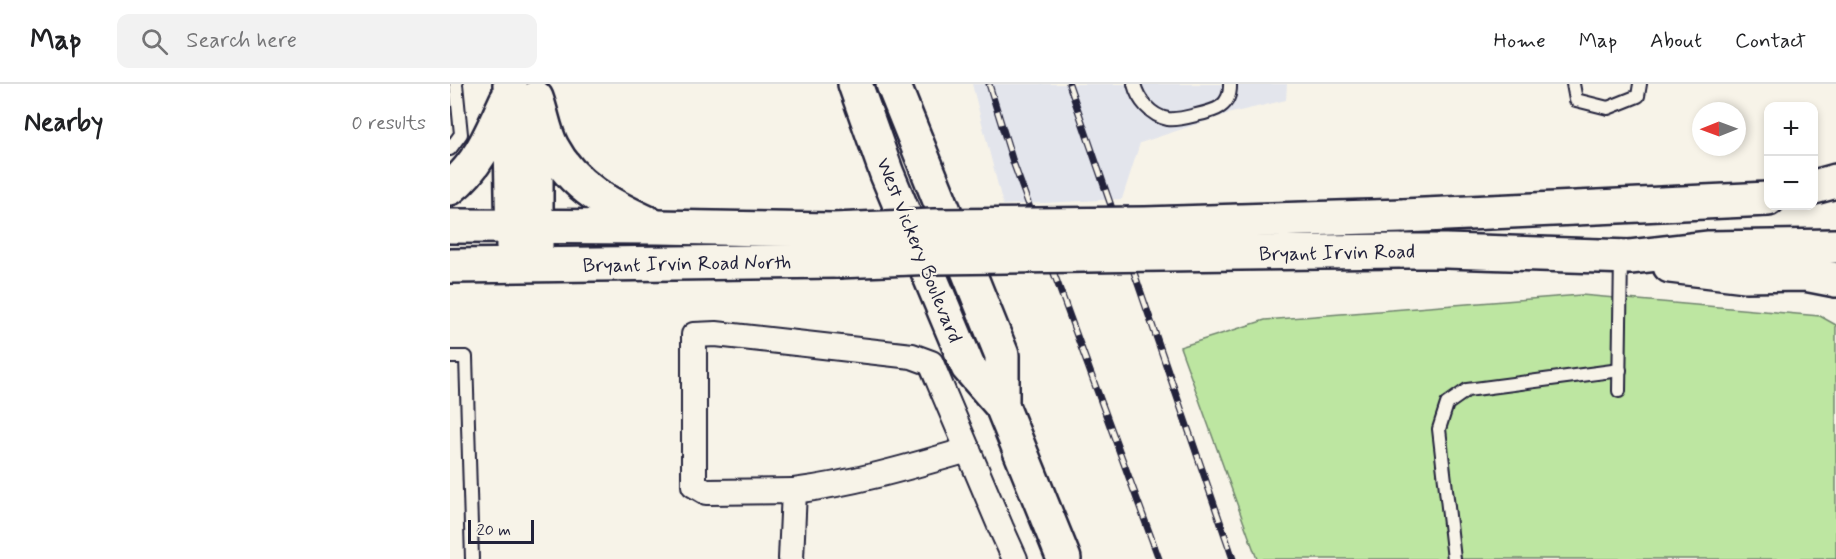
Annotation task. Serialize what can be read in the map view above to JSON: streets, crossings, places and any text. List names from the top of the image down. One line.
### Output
{"streets":{"main road":["West Vickery Boulevard","Bryant Irvin Road","Bryant Irvin Road North"]},"crossings":[["Bryant Irvin Road","Bryant Irvin Road North"]],"scale_bar":"20 m","north":"left","page":{"header":"Map","search":"Search here","nav":["Home","Map","About","Contact"],"heading":["Nearby","0 results"],"map_buttons":["+","−"],"scale":"20 m"}}
